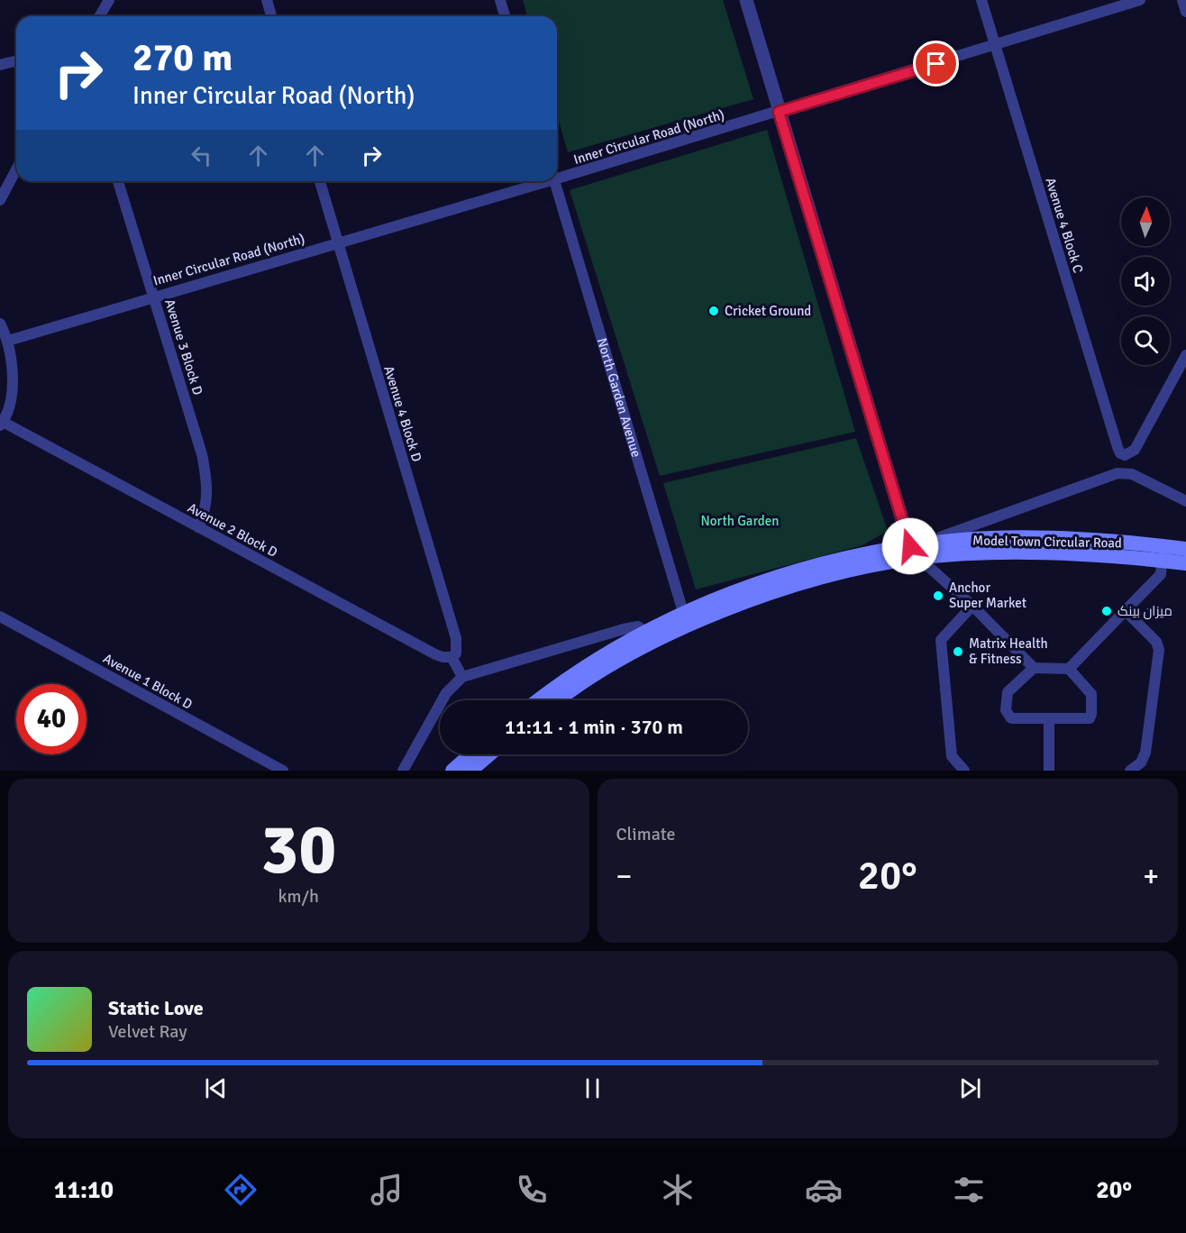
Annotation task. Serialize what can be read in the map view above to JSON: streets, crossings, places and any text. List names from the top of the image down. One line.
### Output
{"streets":{"main road":["Model Town Circular Road"],"street":["Inner Circular Road (North)","Avenue 4 Block C","Avenue 3 Block D","North Garden Avenue","Avenue 4 Block D","Avenue 2 Block D","Avenue 1 Block D"]},"crossings":[["Inner Circular Road (North)","Avenue 4 Block C"],["Inner Circular Road (North)","Avenue 3 Block D"],["Inner Circular Road (North)","Avenue 4 Block D"],["Avenue 3 Block D","Avenue 2 Block D"],["North Garden Avenue","Model Town Circular Road"],["Avenue 4 Block D","Avenue 2 Block D"]],"parks":["North Garden"],"places":["Cricket Ground","Anchor Super Market","میزان بینک","Matrix Health & Fitness"],"north":"top","page":{"turn":["270 m","Inner Circular Road (North)"],"limit":"40","trip":"11:11 · 1 min · 370 m","tile":[["30","km/h"],"Climate"],"heat":["−","20°","+"],"song":["Static Love","Velvet Ray"],"tabs":["11:10","20°"]}}
